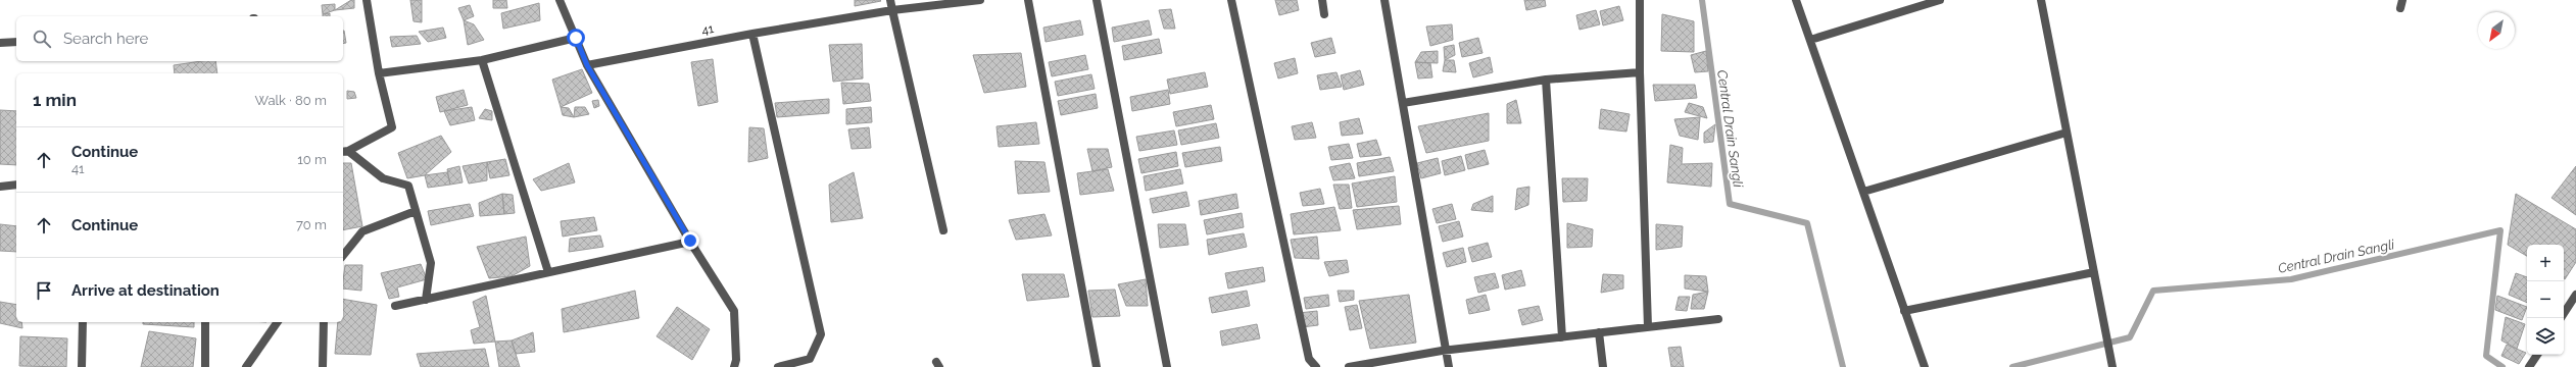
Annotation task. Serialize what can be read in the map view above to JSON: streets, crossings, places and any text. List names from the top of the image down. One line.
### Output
{"streets":{"street":["41"]},"water":["Central Drain Sangli"],"north":"bottom left","page":{"search":"Search here","heading":["1 min","Walk · 80 m"],"list":[["Continue","41","10 m"],["Continue","70 m"],"Arrive at destination"],"map_buttons":["+","−"]}}
